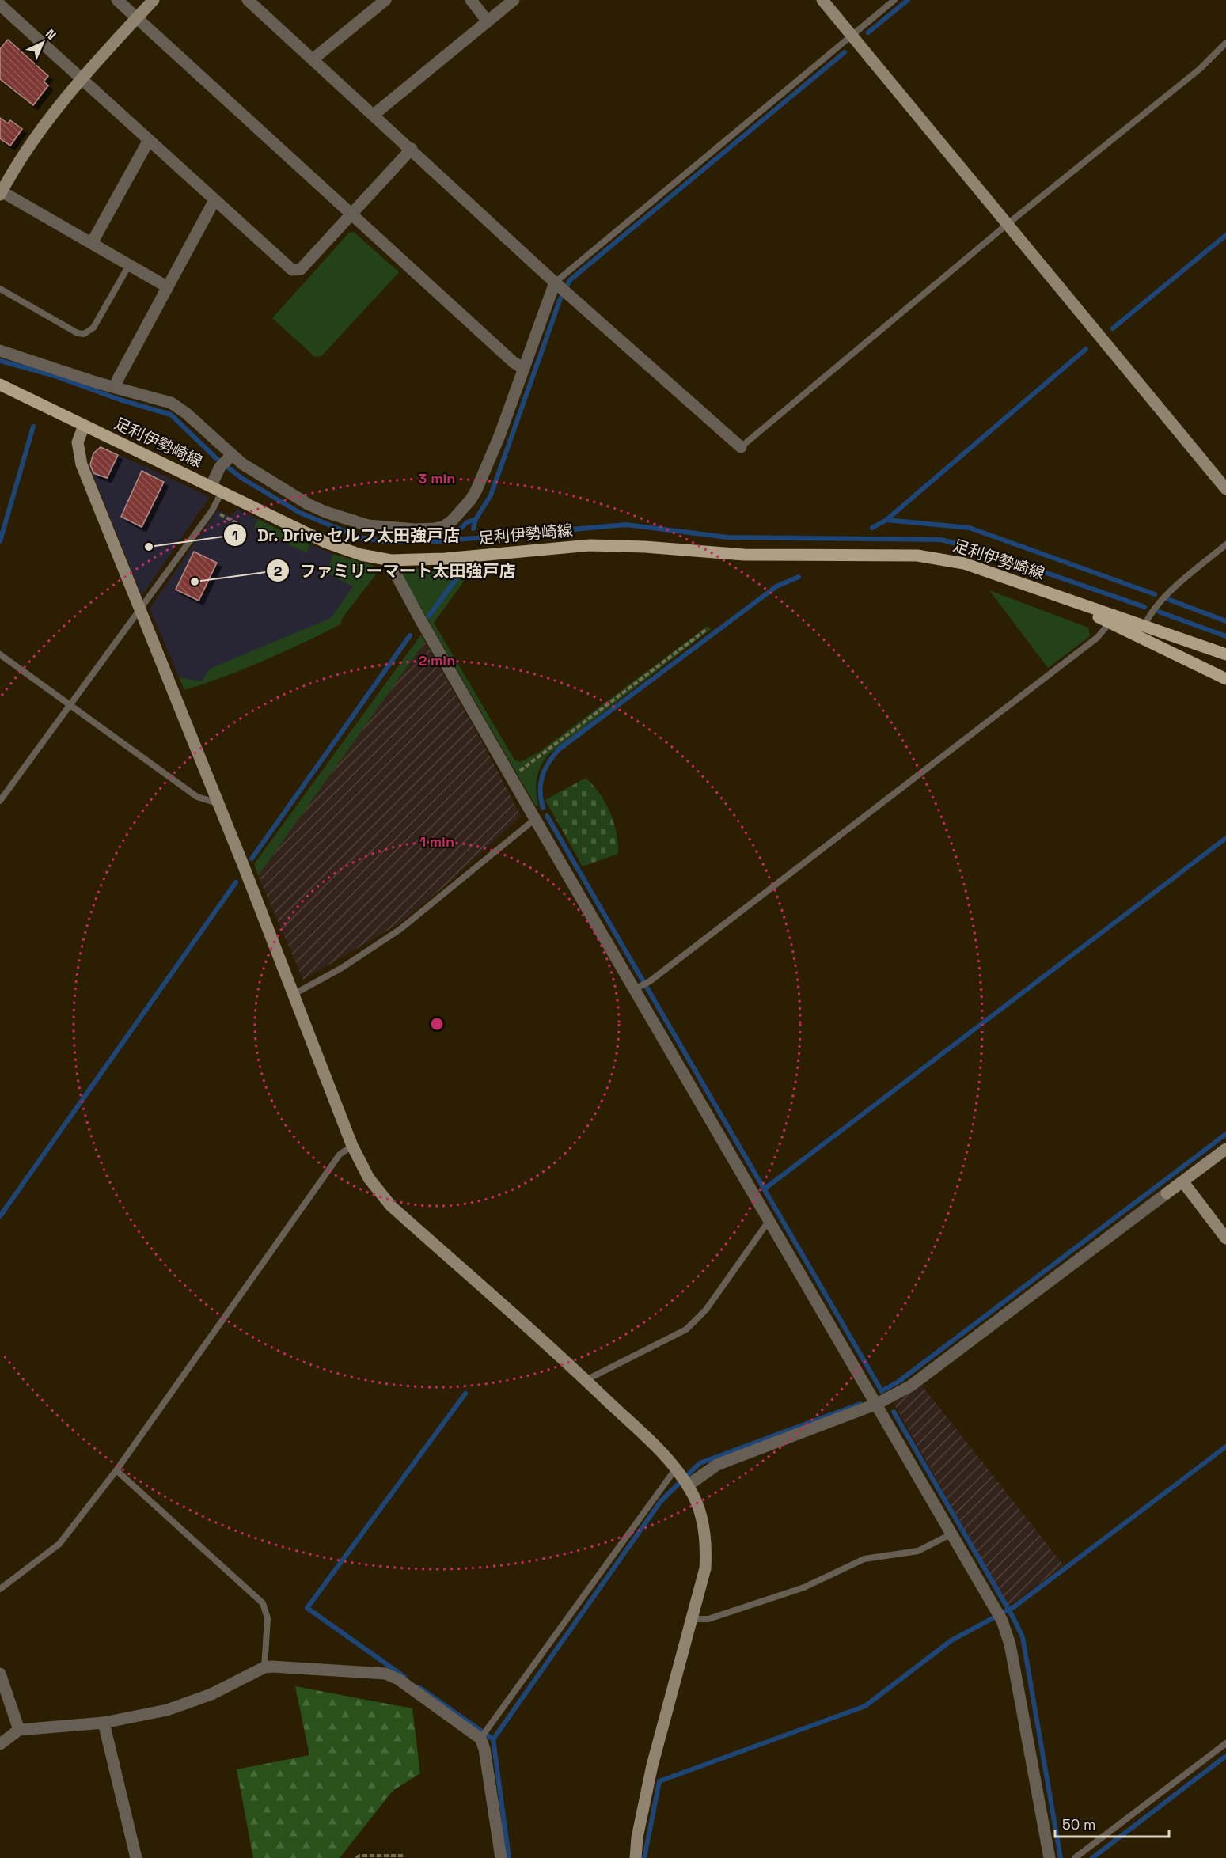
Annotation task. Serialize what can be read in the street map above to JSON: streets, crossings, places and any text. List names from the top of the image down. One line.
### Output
{"streets":{"main road":["足利伊勢崎線"]},"places":["Dr. Drive セルフ太田強戸店","ファミリーマート太田強戸店"],"scale_bar":"50 m","north":"top right","rings":["3 min","2 min","1 min"]}
